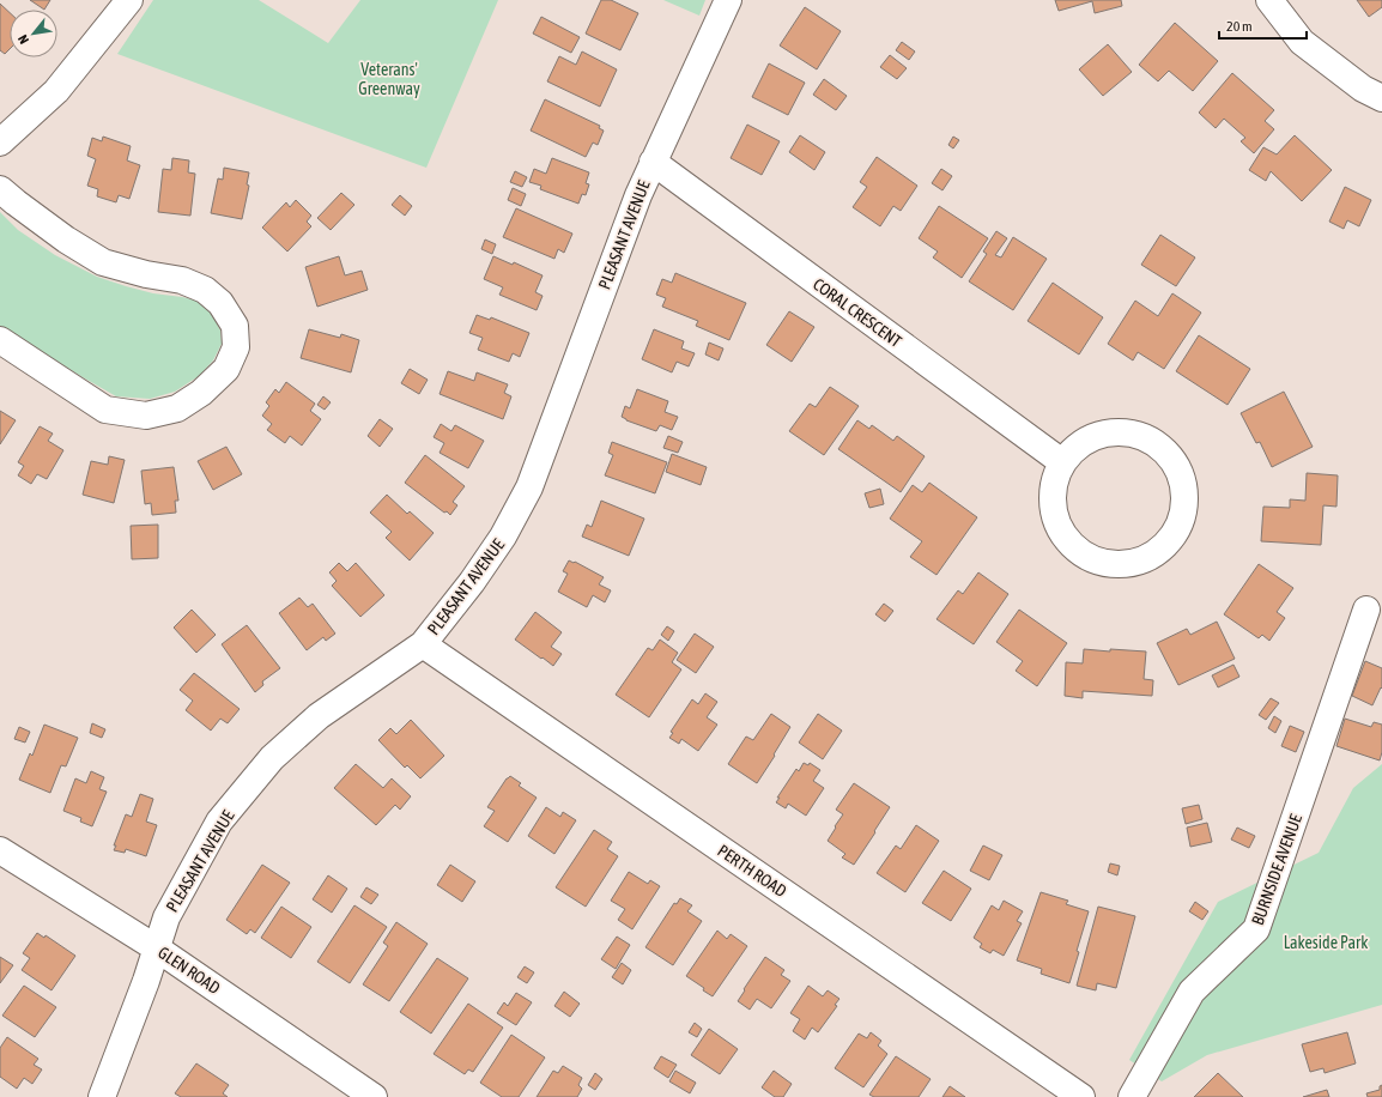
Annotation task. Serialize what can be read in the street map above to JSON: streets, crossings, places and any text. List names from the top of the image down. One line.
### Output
{"streets":{"street":["PLEASANT AVENUE","CORAL CRESCENT","BURNSIDE AVENUE","PERTH ROAD","GLEN ROAD"]},"crossings":[["PLEASANT AVENUE","CORAL CRESCENT"],["PLEASANT AVENUE","PERTH ROAD"],["PLEASANT AVENUE","GLEN ROAD"]],"parks":["Veterans' Greenway","Lakeside Park"],"scale_bar":"20 m","north":"bottom left"}
